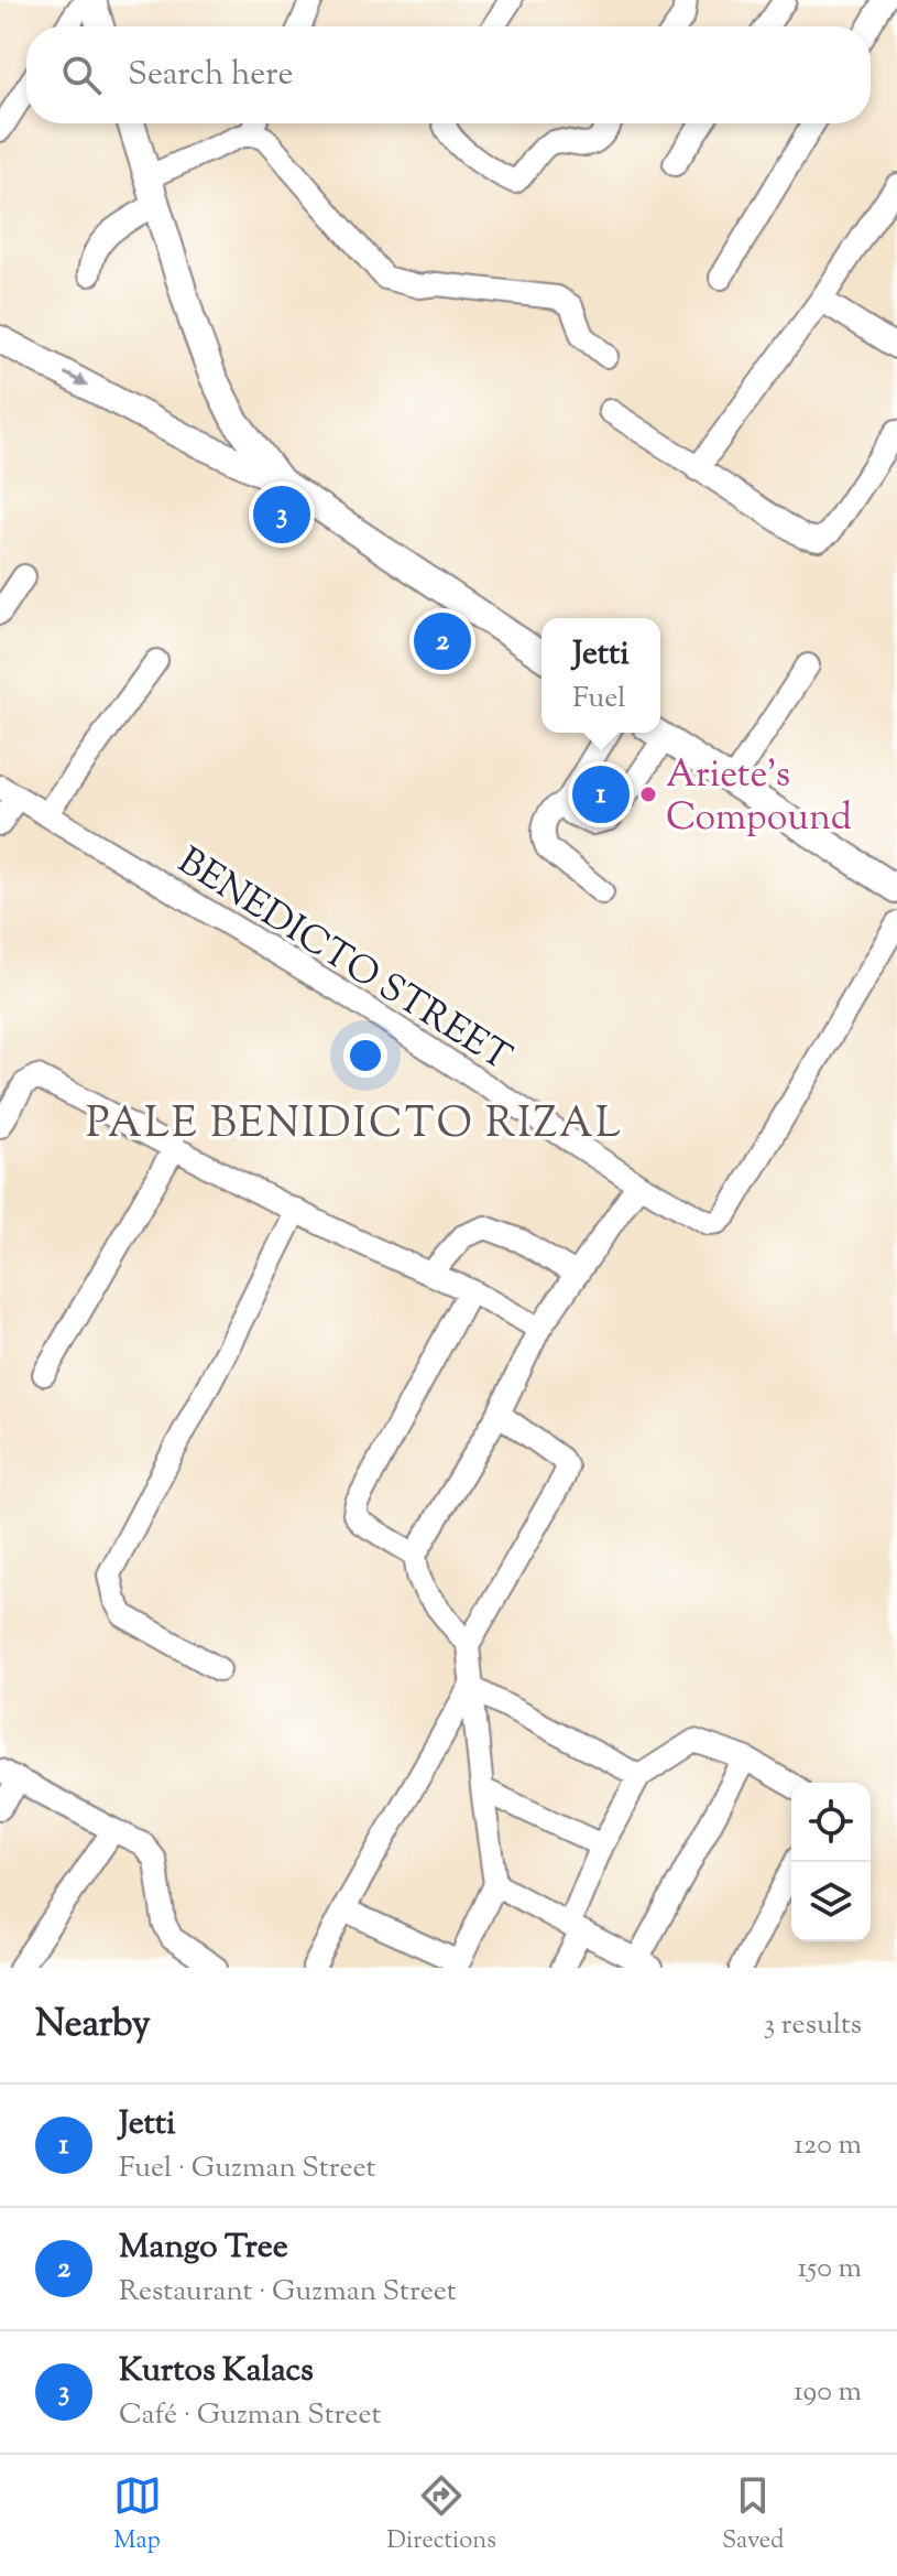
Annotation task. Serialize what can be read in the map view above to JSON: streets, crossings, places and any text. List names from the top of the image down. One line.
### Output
{"streets":{"street":["BENEDICTO STREET"]},"districts":["PALE BENIDICTO RIZAL"],"places":["Ariete's Compound"],"page":{"search":"Search here","pins":["3","2","1"],"popup":["Jetti","Fuel"],"heading":["Nearby","3 results"],"list":[{"mark":"1","name":"Jetti","note":"Fuel · Guzman Street","value":"120 m"},{"mark":"2","name":"Mango Tree","note":"Restaurant · Guzman Street","value":"150 m"},{"mark":"3","name":"Kurtos Kalacs","note":"Café · Guzman Street","value":"190 m"}],"nav":["Map","Directions","Saved"]}}
